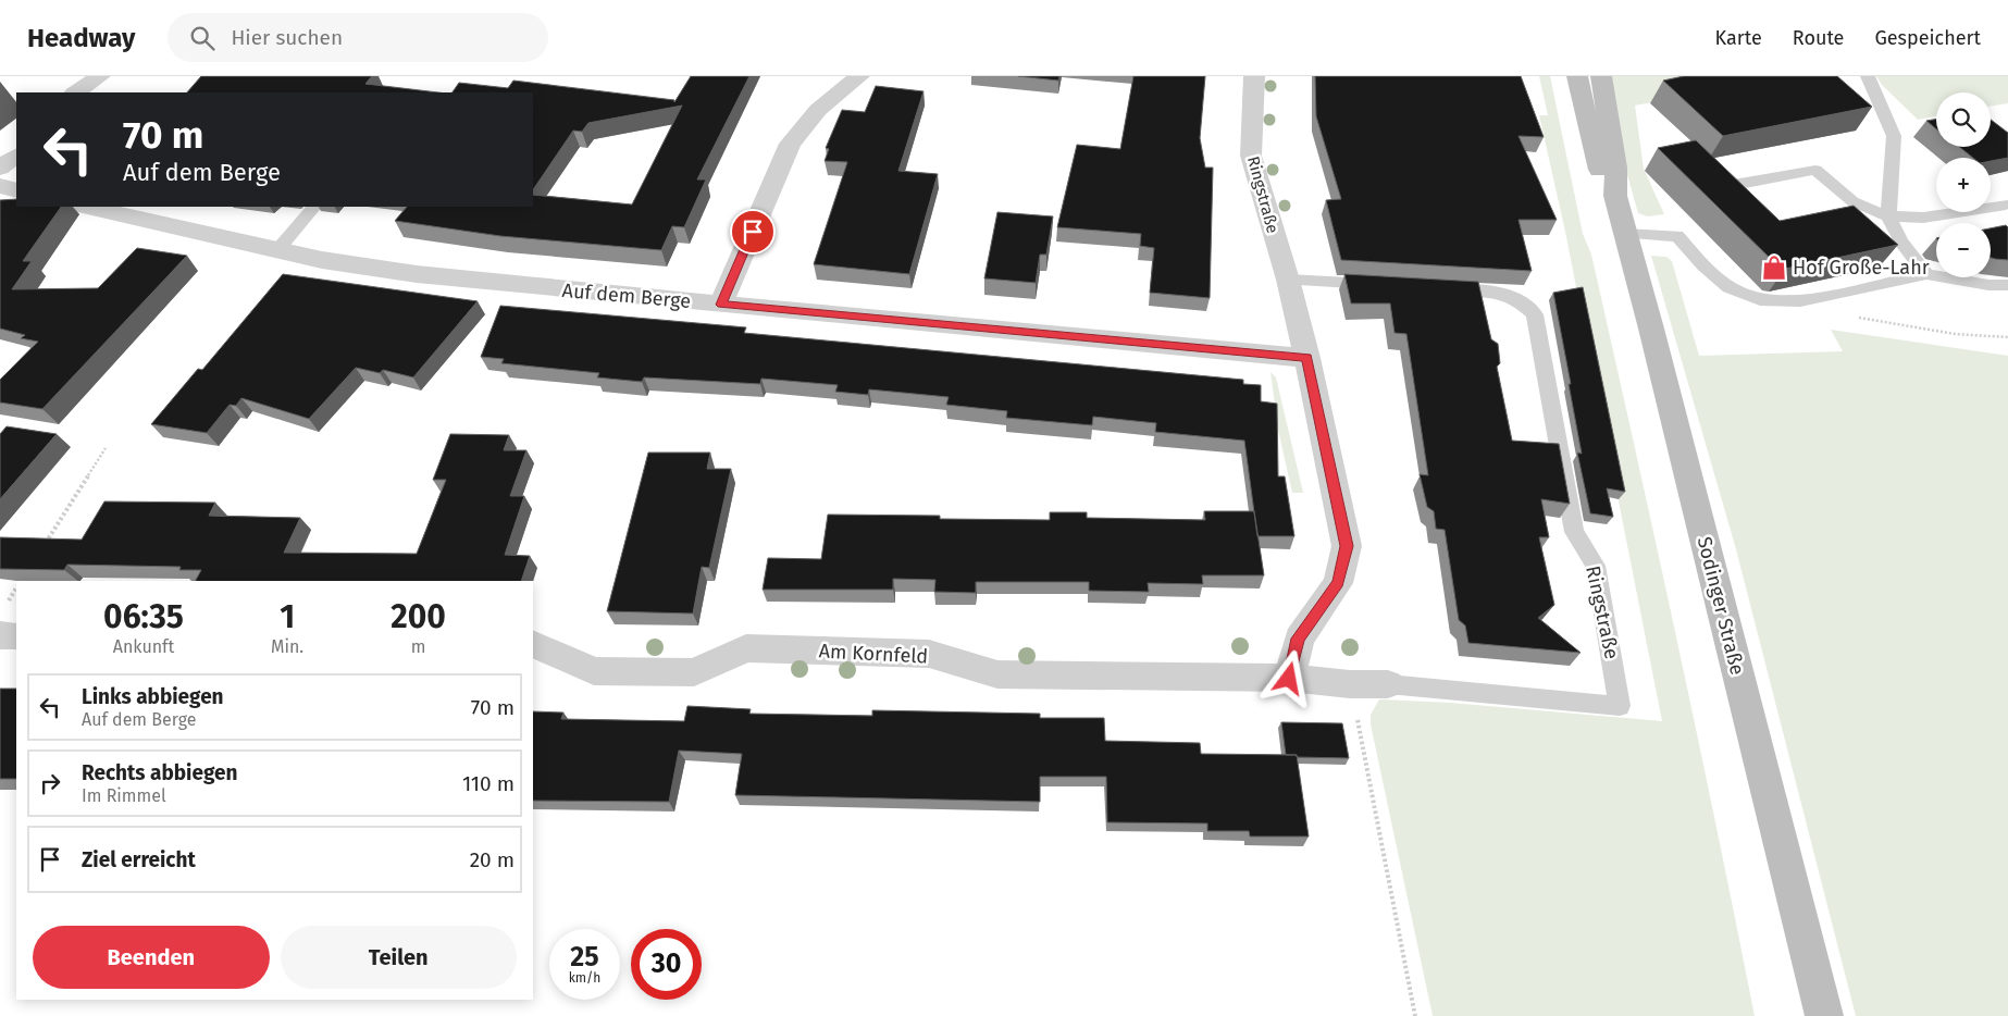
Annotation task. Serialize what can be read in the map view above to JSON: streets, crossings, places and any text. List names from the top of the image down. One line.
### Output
{"streets":{"main road":["Sodinger Straße"],"street":["Ringstraße","Auf dem Berge","Am Kornfeld"]},"crossings":[["Ringstraße","Auf dem Berge"],["Ringstraße","Am Kornfeld"]],"places":{"shop":["Hof Große-Lahr"]},"page":{"header":"Headway","search":"Hier suchen","nav":["Karte","Route","Gespeichert"],"map_buttons":["+","−"],"turn":["70 m","Auf dem Berge"],"eta":["06:35","Ankunft","1","Min.","200","m"],"list":[{"name":"Links abbiegen","note":"Auf dem Berge","value":"70 m"},{"name":"Rechts abbiegen","note":"Im Rimmel","value":"110 m"},{"name":"Ziel erreicht","value":"20 m"}],"buttons":["Beenden","Teilen"],"speed":"25 km/h","limit":"30"}}
